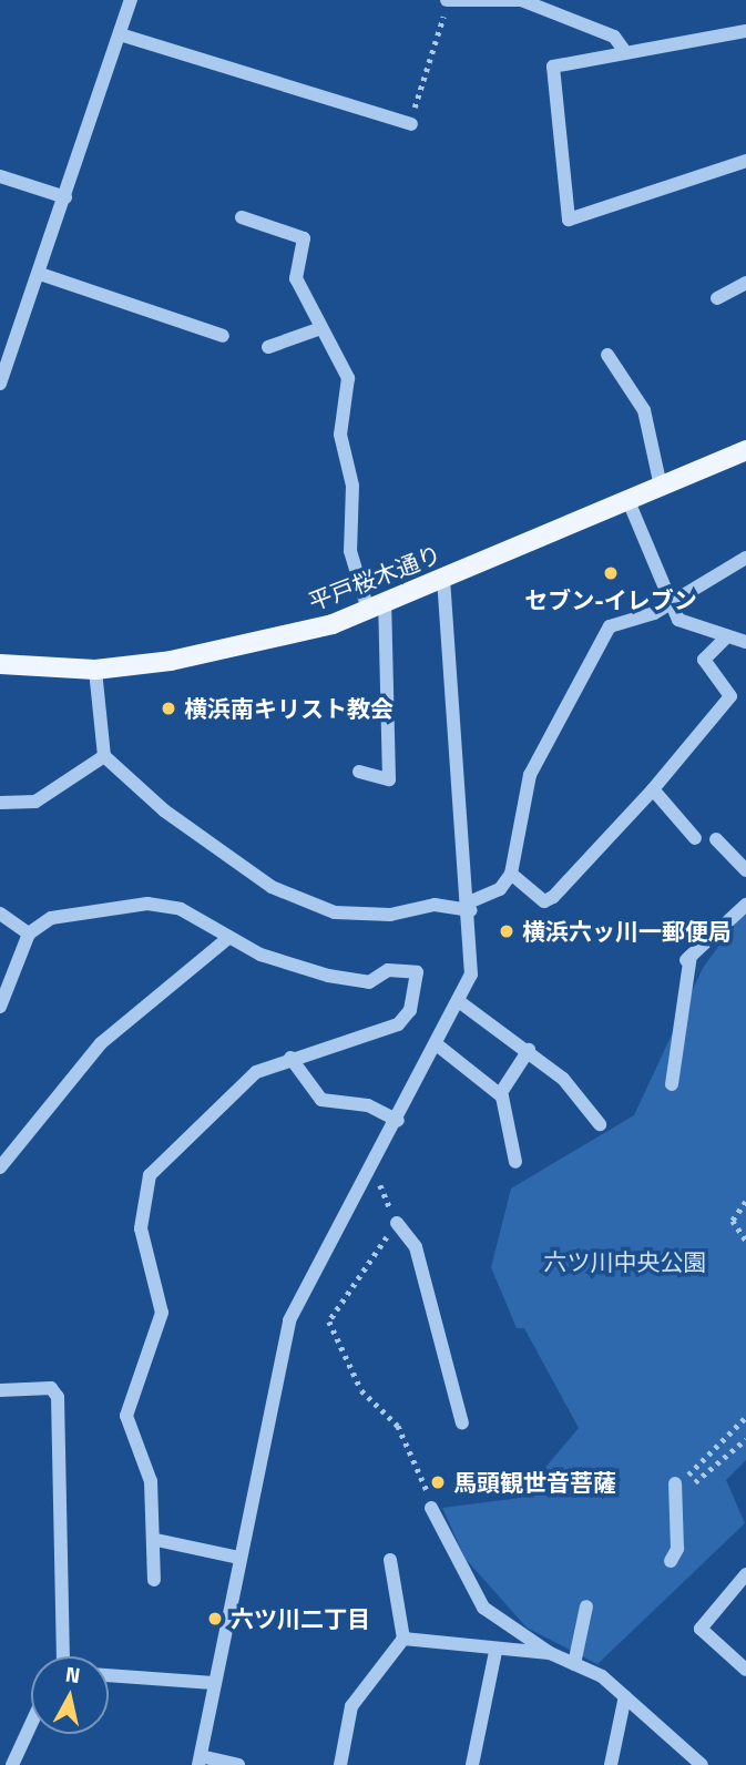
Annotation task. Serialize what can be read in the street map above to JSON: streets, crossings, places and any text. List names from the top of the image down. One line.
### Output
{"streets":{"main road":["平戸桜木通り"]},"parks":["六ツ川中央公園"],"places":["セブン-イレブン","横浜南キリスト教会","横浜六ッ川一郵便局","馬頭観世音菩薩","六ツ川二丁目"],"north":"top"}
